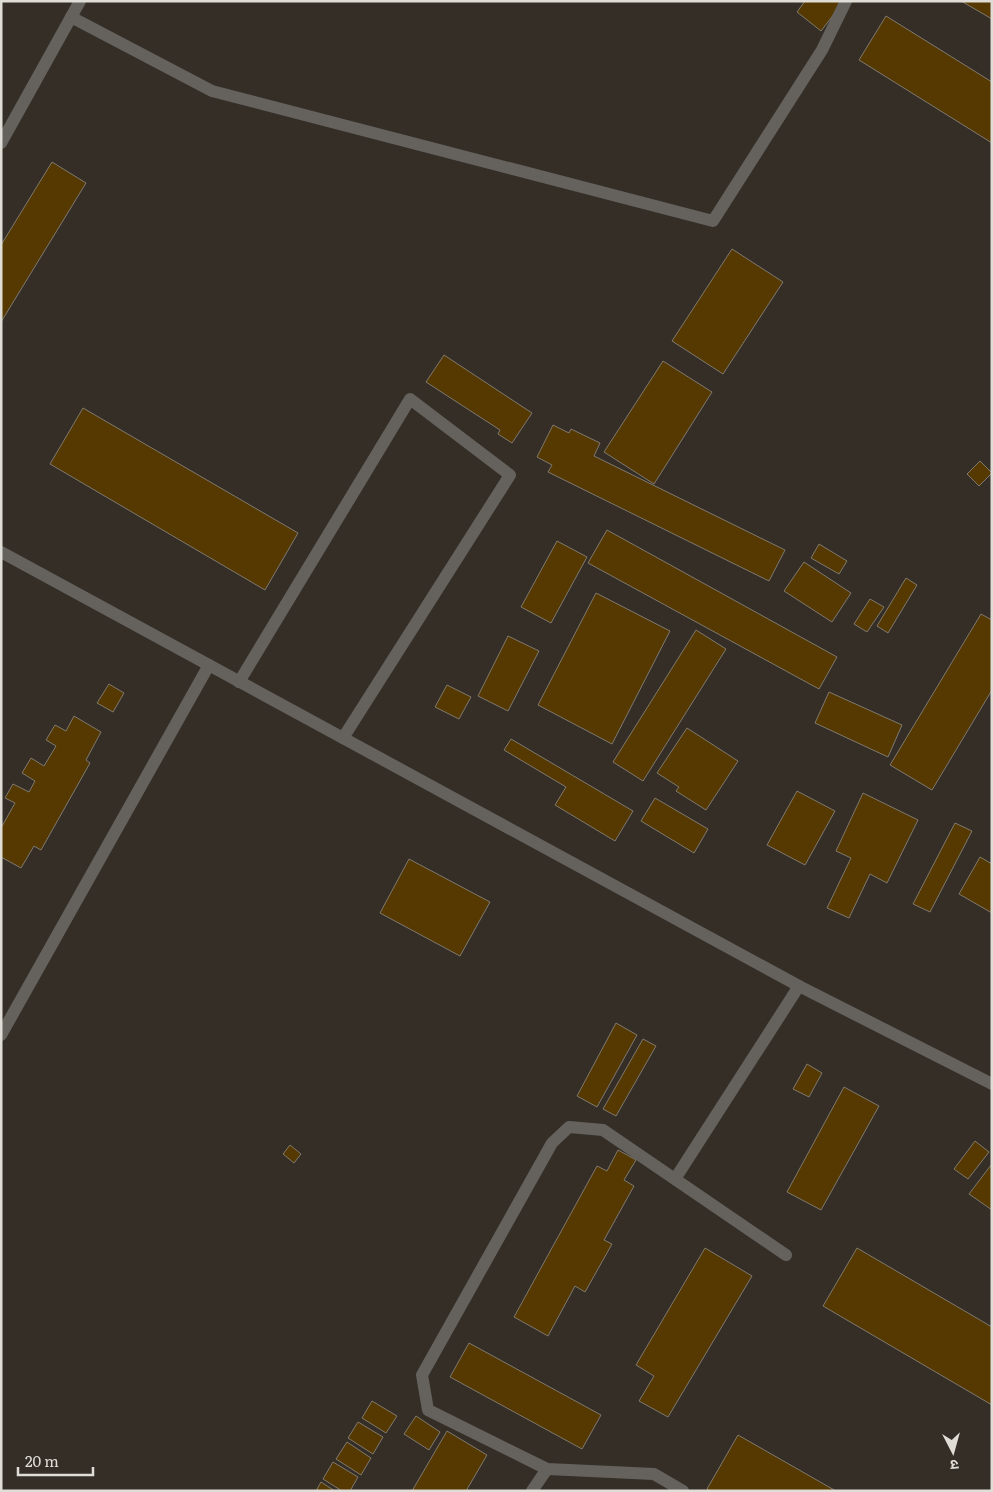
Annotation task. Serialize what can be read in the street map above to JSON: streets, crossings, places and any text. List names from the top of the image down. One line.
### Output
{"scale_bar":"20 m","north":"bottom"}
